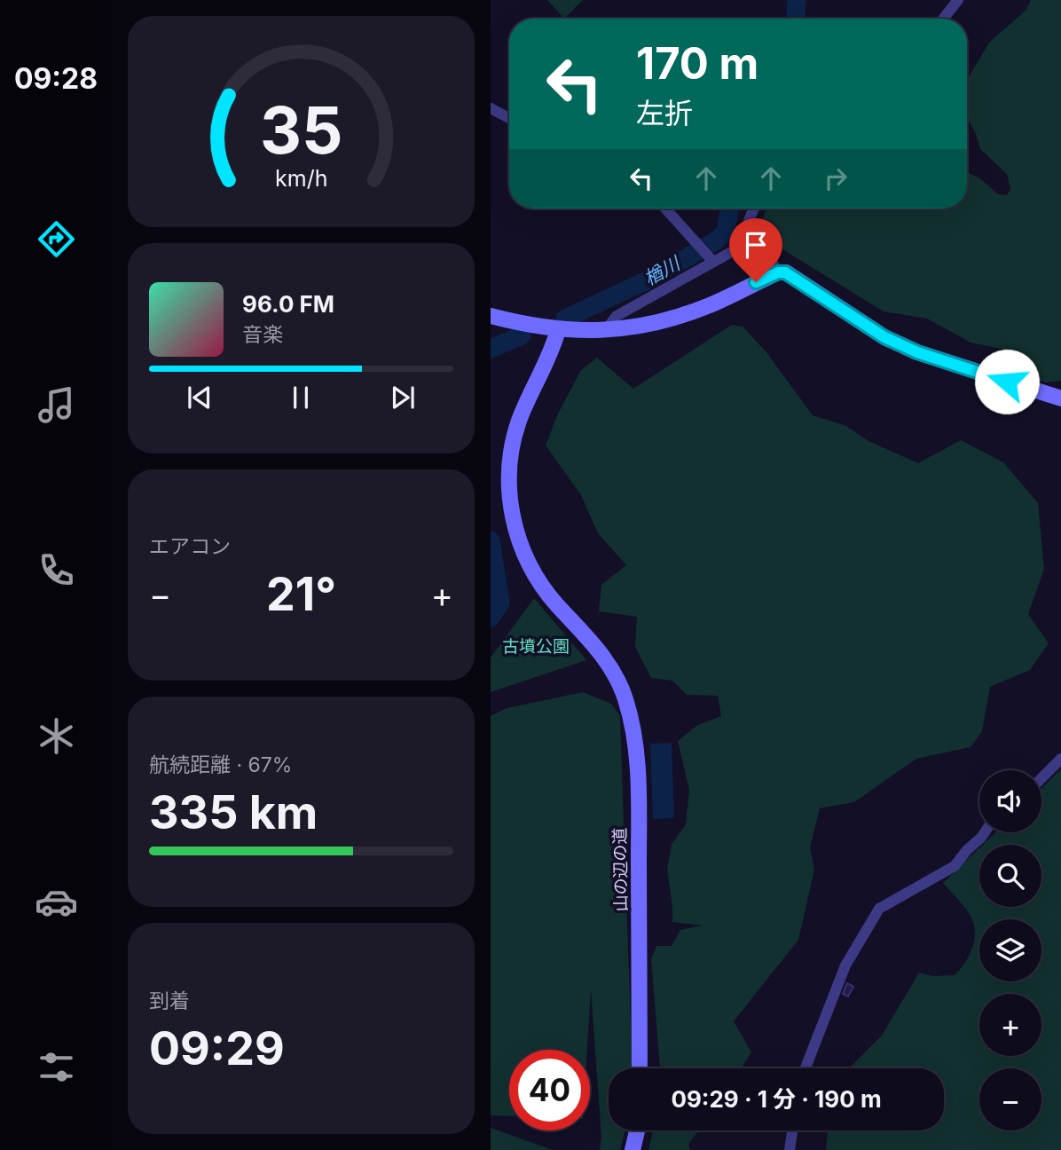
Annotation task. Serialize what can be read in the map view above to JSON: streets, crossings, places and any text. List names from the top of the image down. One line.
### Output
{"streets":{"street":["山の辺の道"]},"water":["楢川"],"parks":["古墳公園"],"page":{"tabs":"09:28","turn":["170 m","左折"],"song":["96.0 FM","音楽"],"tile":["エアコン",["航続距離 · 67%","335 km"],["到着","09:29"]],"heat":["−","21°","+"],"map_buttons":["+","−"],"limit":"40","trip":"09:29 · 1 分 · 190 m","gauge":["35","km/h"]}}
